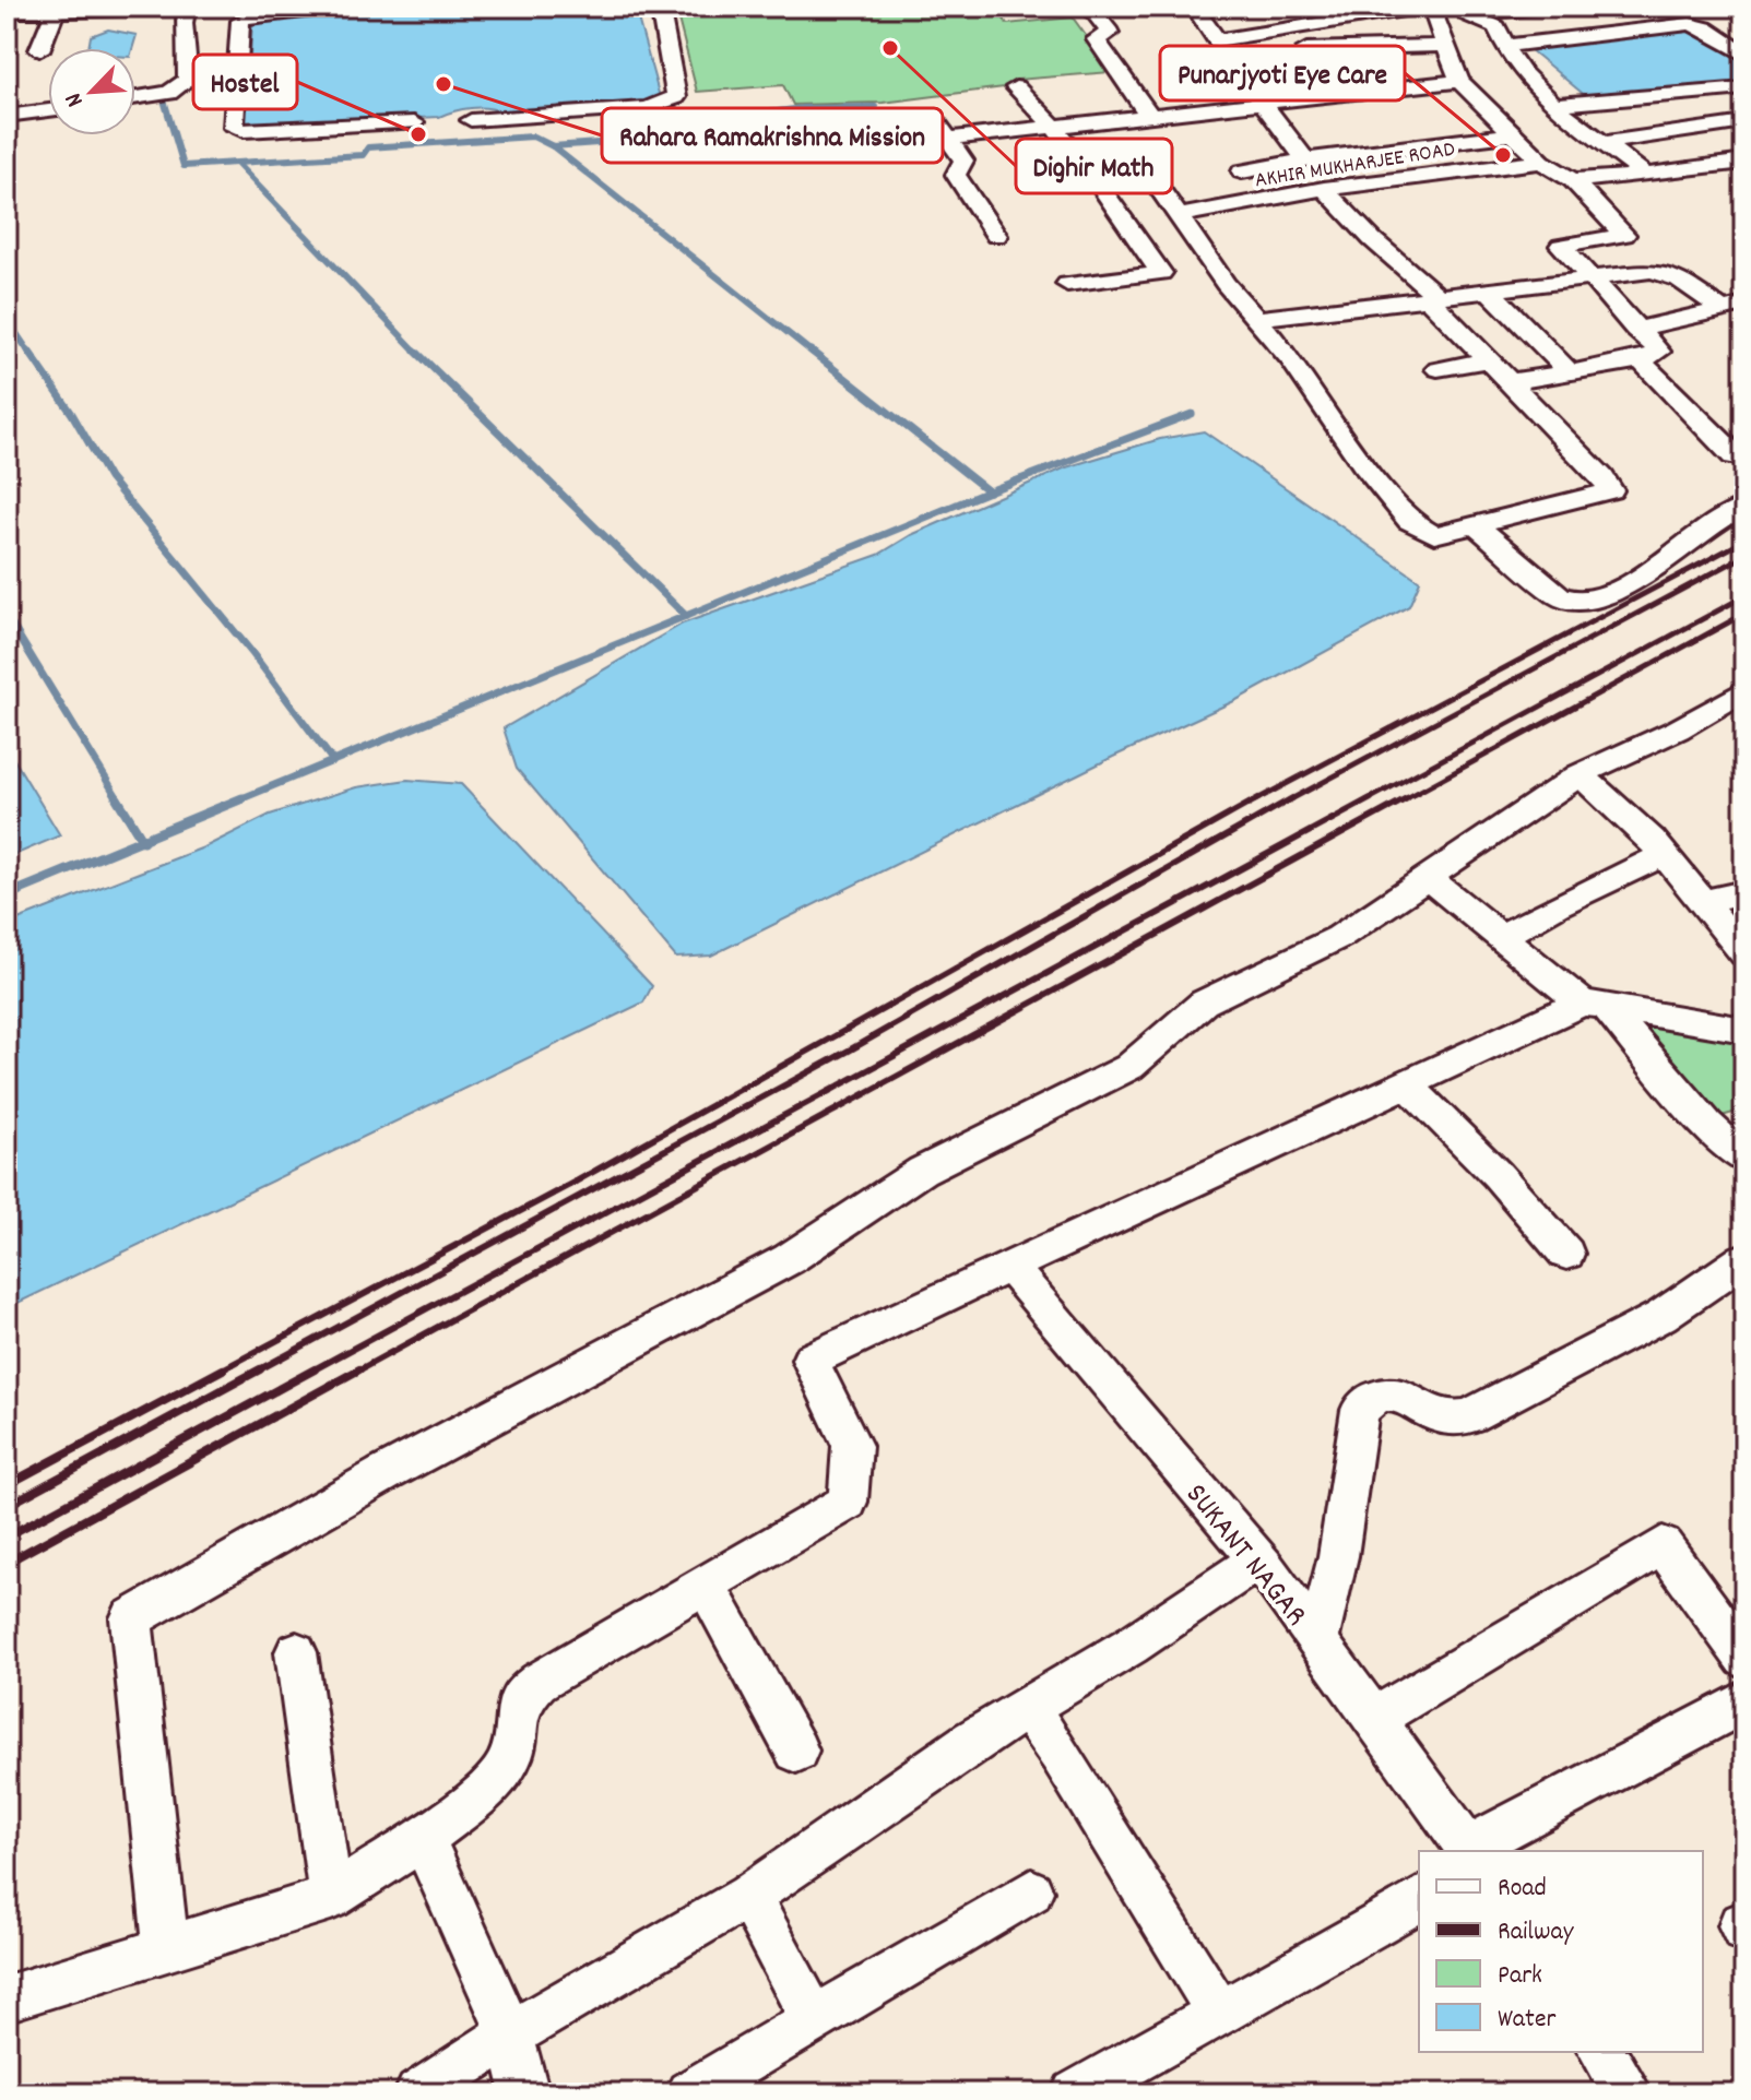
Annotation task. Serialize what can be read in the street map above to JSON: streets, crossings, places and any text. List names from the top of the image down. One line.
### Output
{"streets":{"street":["AKHIR MUKHARJEE ROAD","SUKANT NAGAR"]},"places":["Dighir Math","Rahara Ramakrishna Mission","Hostel","Punarjyoti Eye Care"],"legend":["Road","Railway","Park","Water"],"north":"bottom left"}
